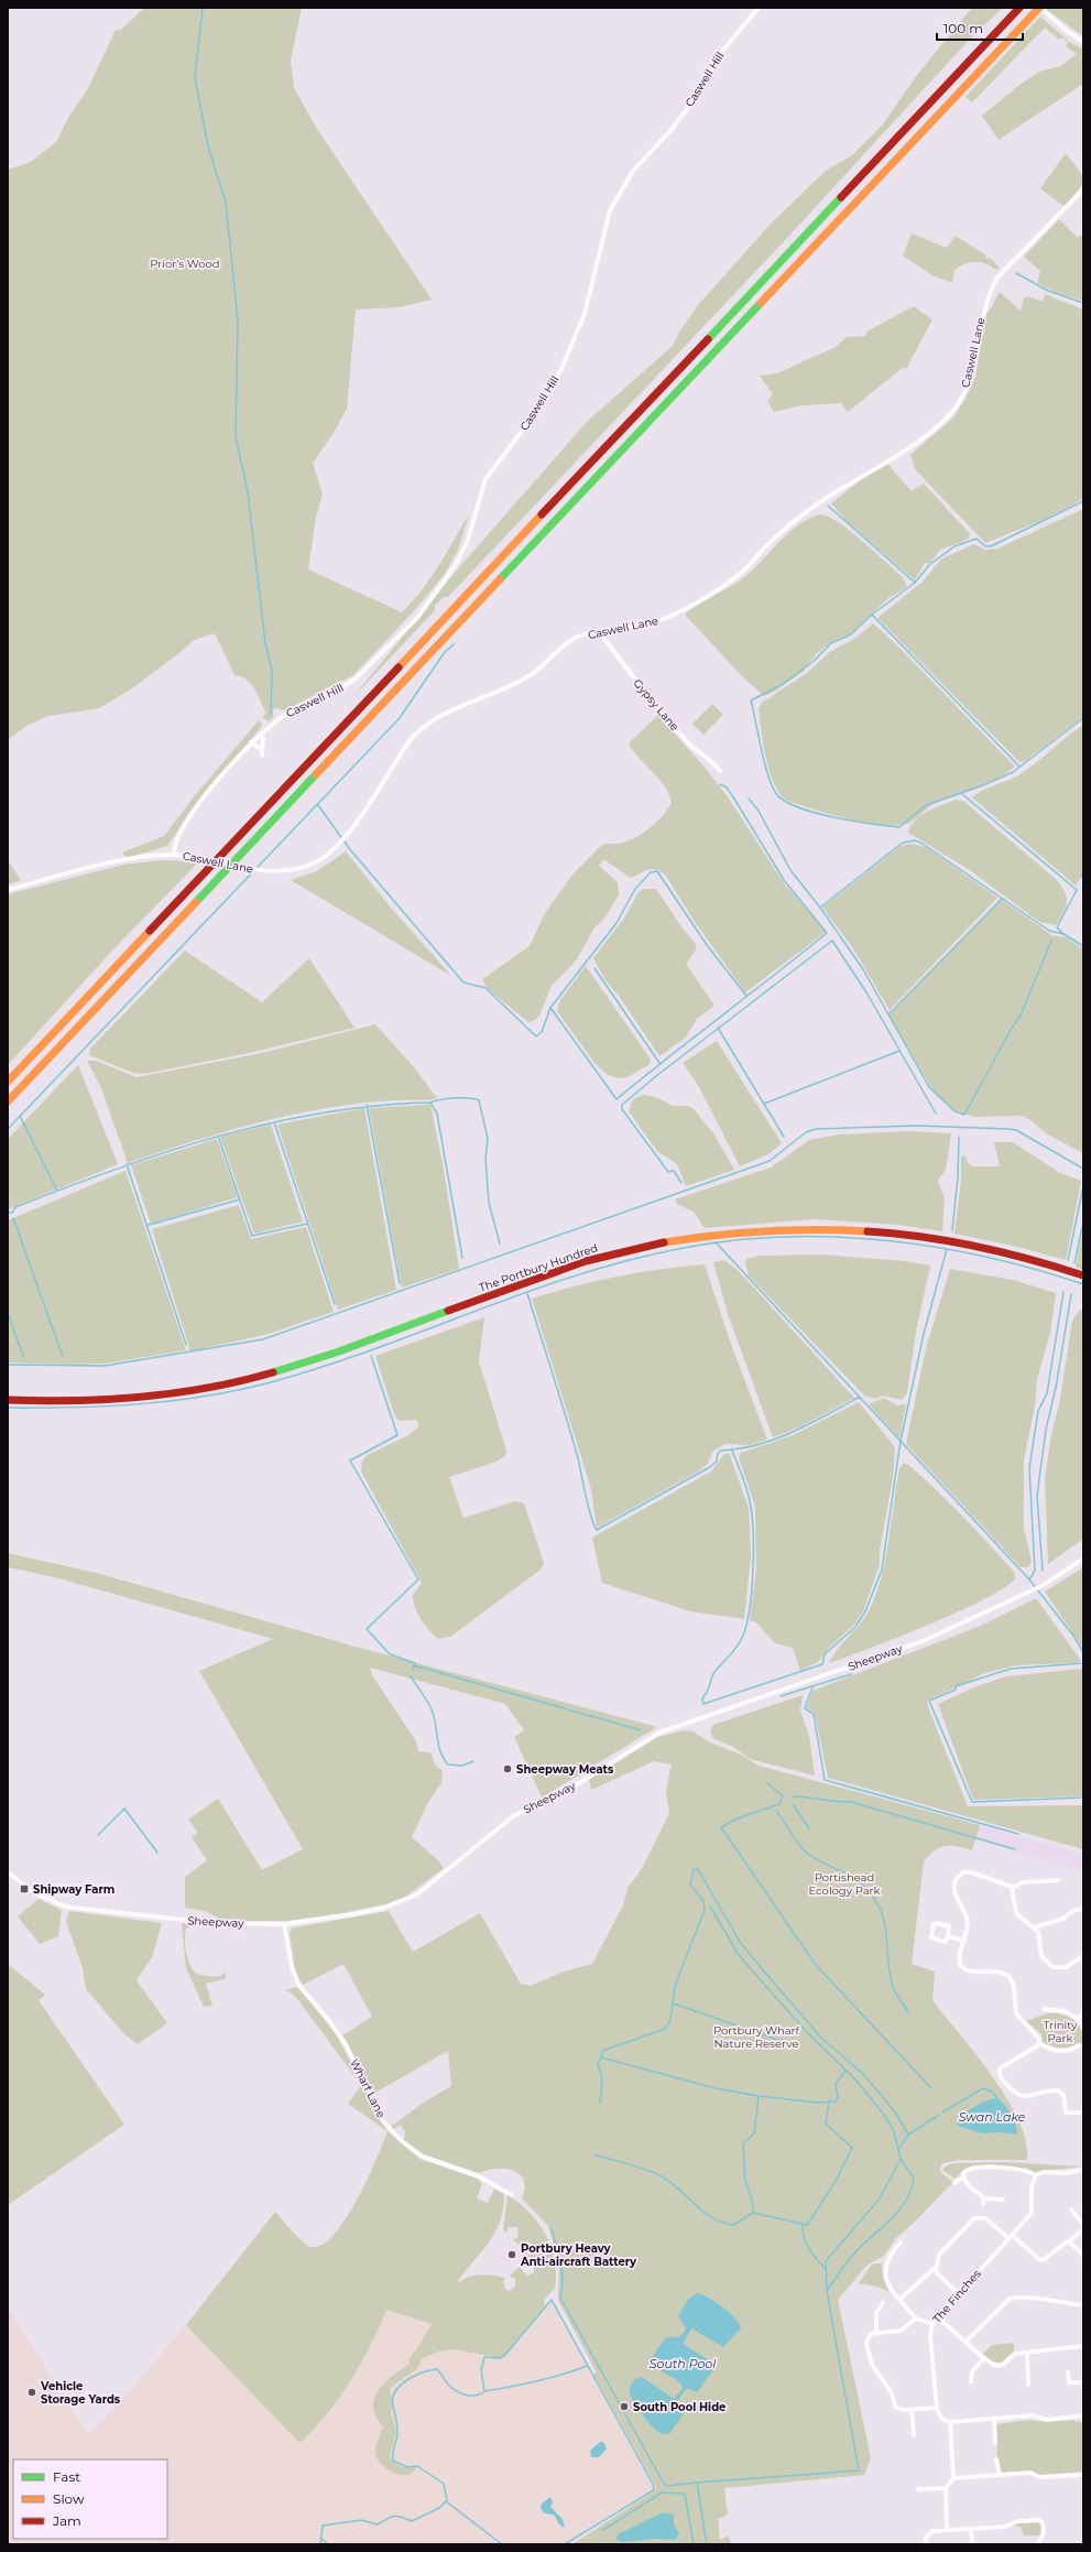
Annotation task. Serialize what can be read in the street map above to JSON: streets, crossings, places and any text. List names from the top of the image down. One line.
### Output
{"streets":{"main road":["The Portbury Hundred"],"street":["Caswell Hill","Caswell Lane","Gypsy Lane","Sheepway","Wharf Lane","The Finches"]},"crossings":[["Caswell Hill","Caswell Lane"],["Caswell Lane","Gypsy Lane"],["Sheepway","Wharf Lane"]],"water":["Swan Lake","South Pool"],"parks":["Prior's Wood","Portishead Ecology Park","Trinity Park","Portbury Wharf Nature Reserve"],"places":{"other":["Sheepway Meats","Portbury Heavy Anti-aircraft Battery","Vehicle Storage Yards","South Pool Hide"],"transit":["Shipway Farm"]},"legend":["Fast","Slow","Jam"],"scale_bar":"100 m"}
